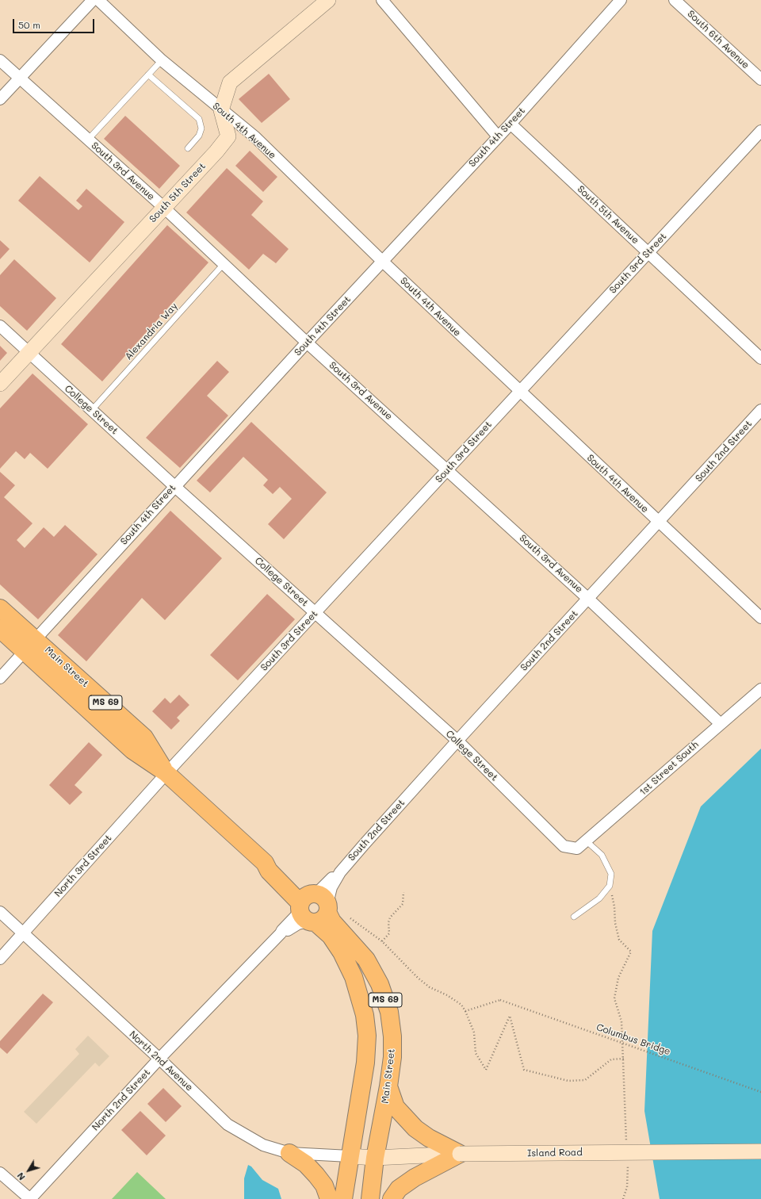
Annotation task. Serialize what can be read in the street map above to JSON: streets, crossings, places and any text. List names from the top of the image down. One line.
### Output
{"streets":{"main road":["Main Street","MS 69"],"street":["South 6th Avenue","South 4th Avenue","South 4th Street","South 3rd Avenue","South 5th Street","South 5th Avenue","South 3rd Street","College Street","South 2nd Street","1st Street South","North 3rd Street","North 2nd Avenue","North 2nd Street","Island Road"],"lane":["Alexandria Way"],"path":["Columbus Bridge"]},"crossings":[["South 4th Avenue","South 4th Street"],["South 4th Avenue","South 5th Street"],["South 4th Avenue","South 3rd Street"],["South 4th Avenue","South 2nd Street"],["South 4th Street","South 3rd Avenue"],["South 4th Street","South 5th Avenue"],["South 4th Street","College Street"],["South 4th Street","Main Street"],["South 3rd Avenue","South 5th Street"],["South 3rd Avenue","South 3rd Street"],["South 3rd Avenue","Alexandria Way"],["South 3rd Avenue","South 2nd Street"],["South 3rd Avenue","1st Street South"],["South 5th Street","College Street"],["South 5th Avenue","South 3rd Street"],["South 3rd Street","College Street"],["South 3rd Street","Main Street"],["South 3rd Street","North 3rd Street"],["Alexandria Way","College Street"],["College Street","South 2nd Street"],["College Street","1st Street South"],["South 2nd Street","Main Street"],["South 2nd Street","North 2nd Street"],["Main Street","North 3rd Street"],["Main Street","North 2nd Avenue"],["Main Street","North 2nd Street"],["Main Street","Island Road"],["North 3rd Street","North 2nd Avenue"],["North 2nd Avenue","North 2nd Street"],["North 2nd Avenue","Island Road"]],"scale_bar":"50 m","north":"bottom left"}
